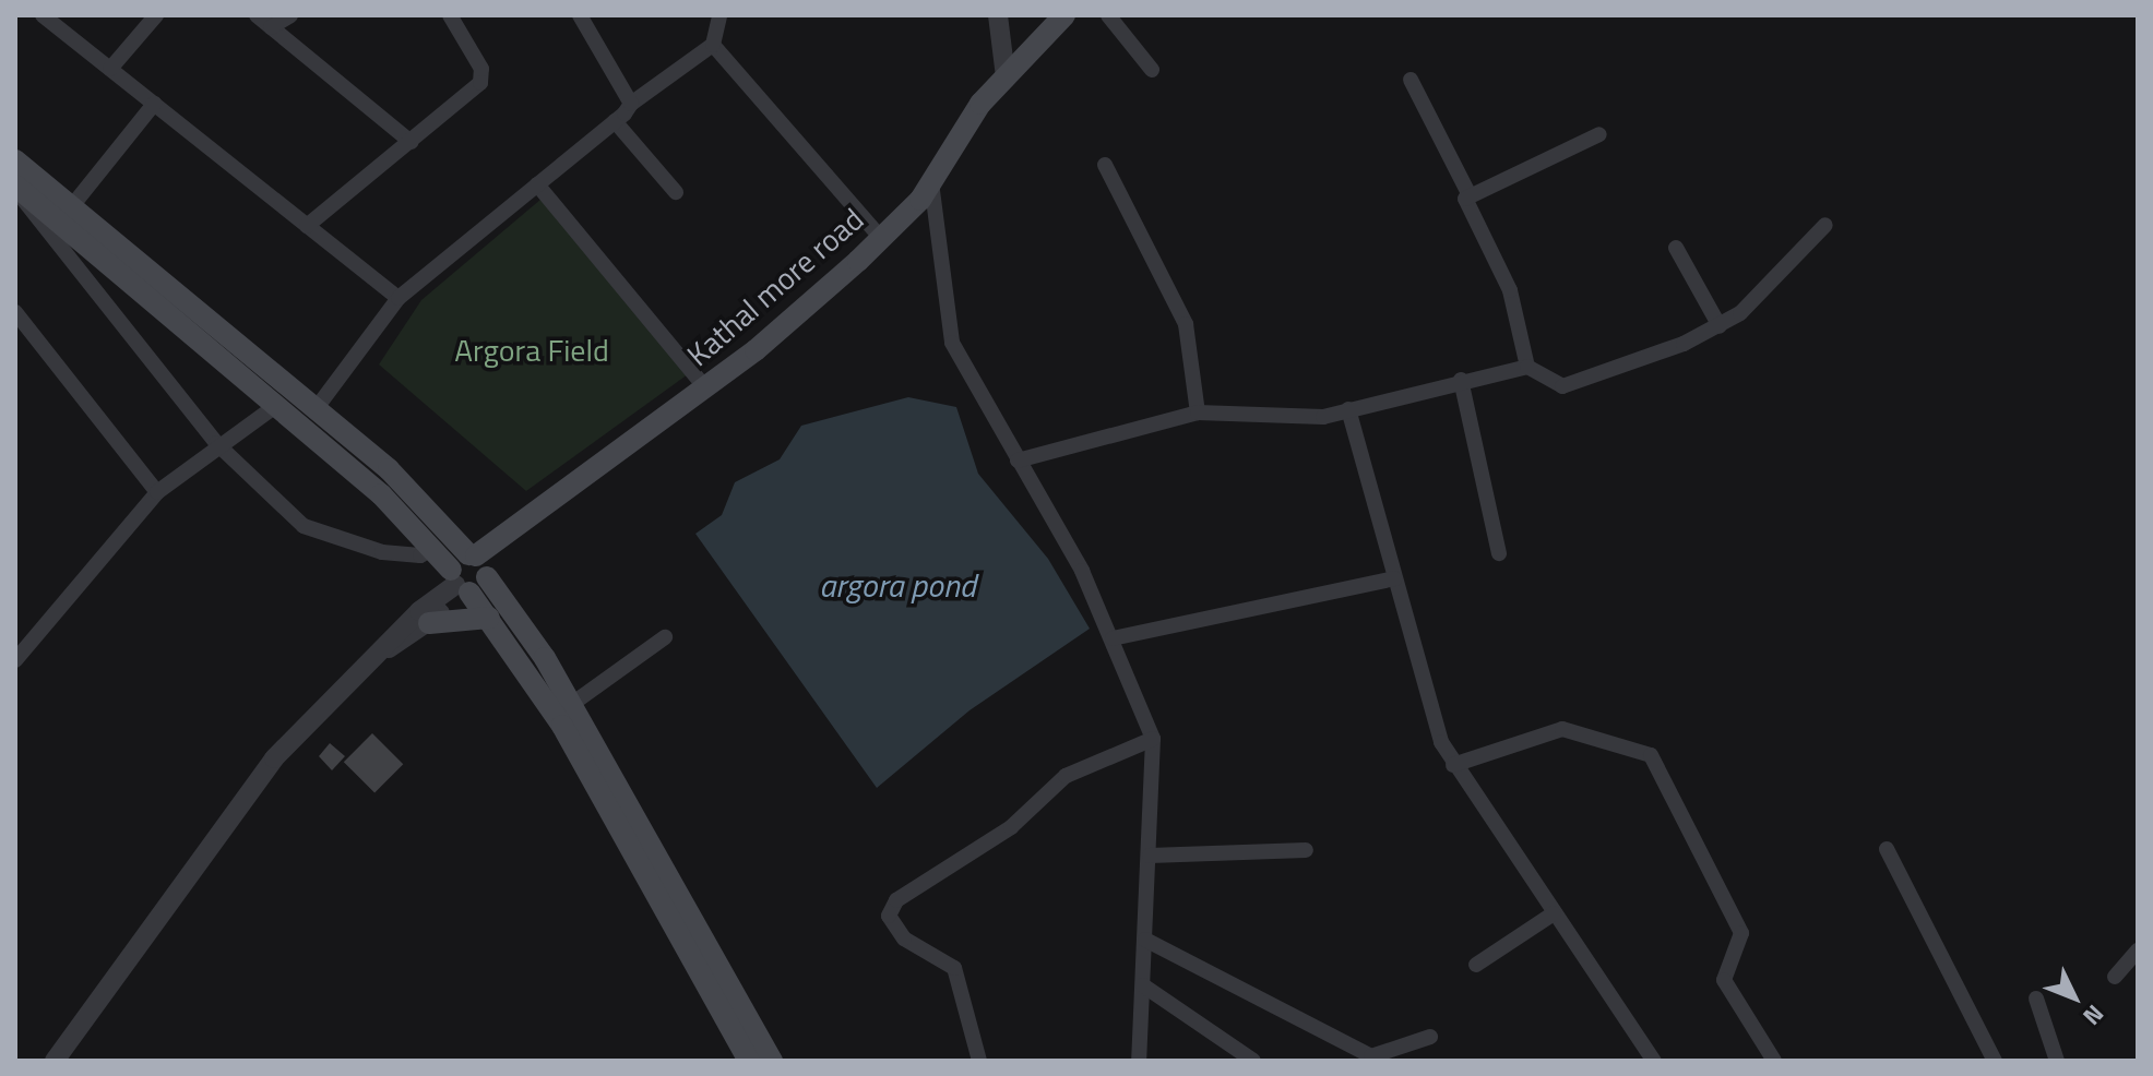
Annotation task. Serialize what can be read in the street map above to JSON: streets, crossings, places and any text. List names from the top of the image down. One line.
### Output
{"streets":{"main road":["Kathal more road"]},"water":["argora pond"],"parks":["Argora Field"],"north":"bottom right"}
